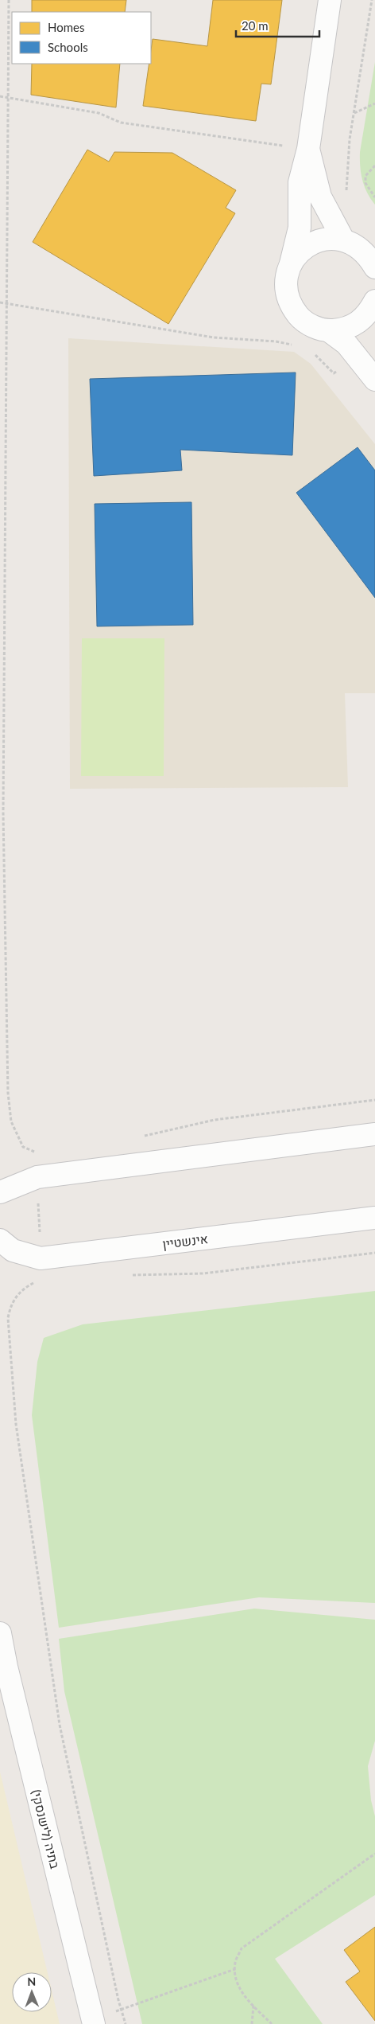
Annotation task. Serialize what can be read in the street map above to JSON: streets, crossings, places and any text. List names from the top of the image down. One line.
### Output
{"streets":{"street":["אינשטיין","בתיה (לישנסקי)"]},"legend":["Homes","Schools"],"scale_bar":"20 m","north":"top"}
